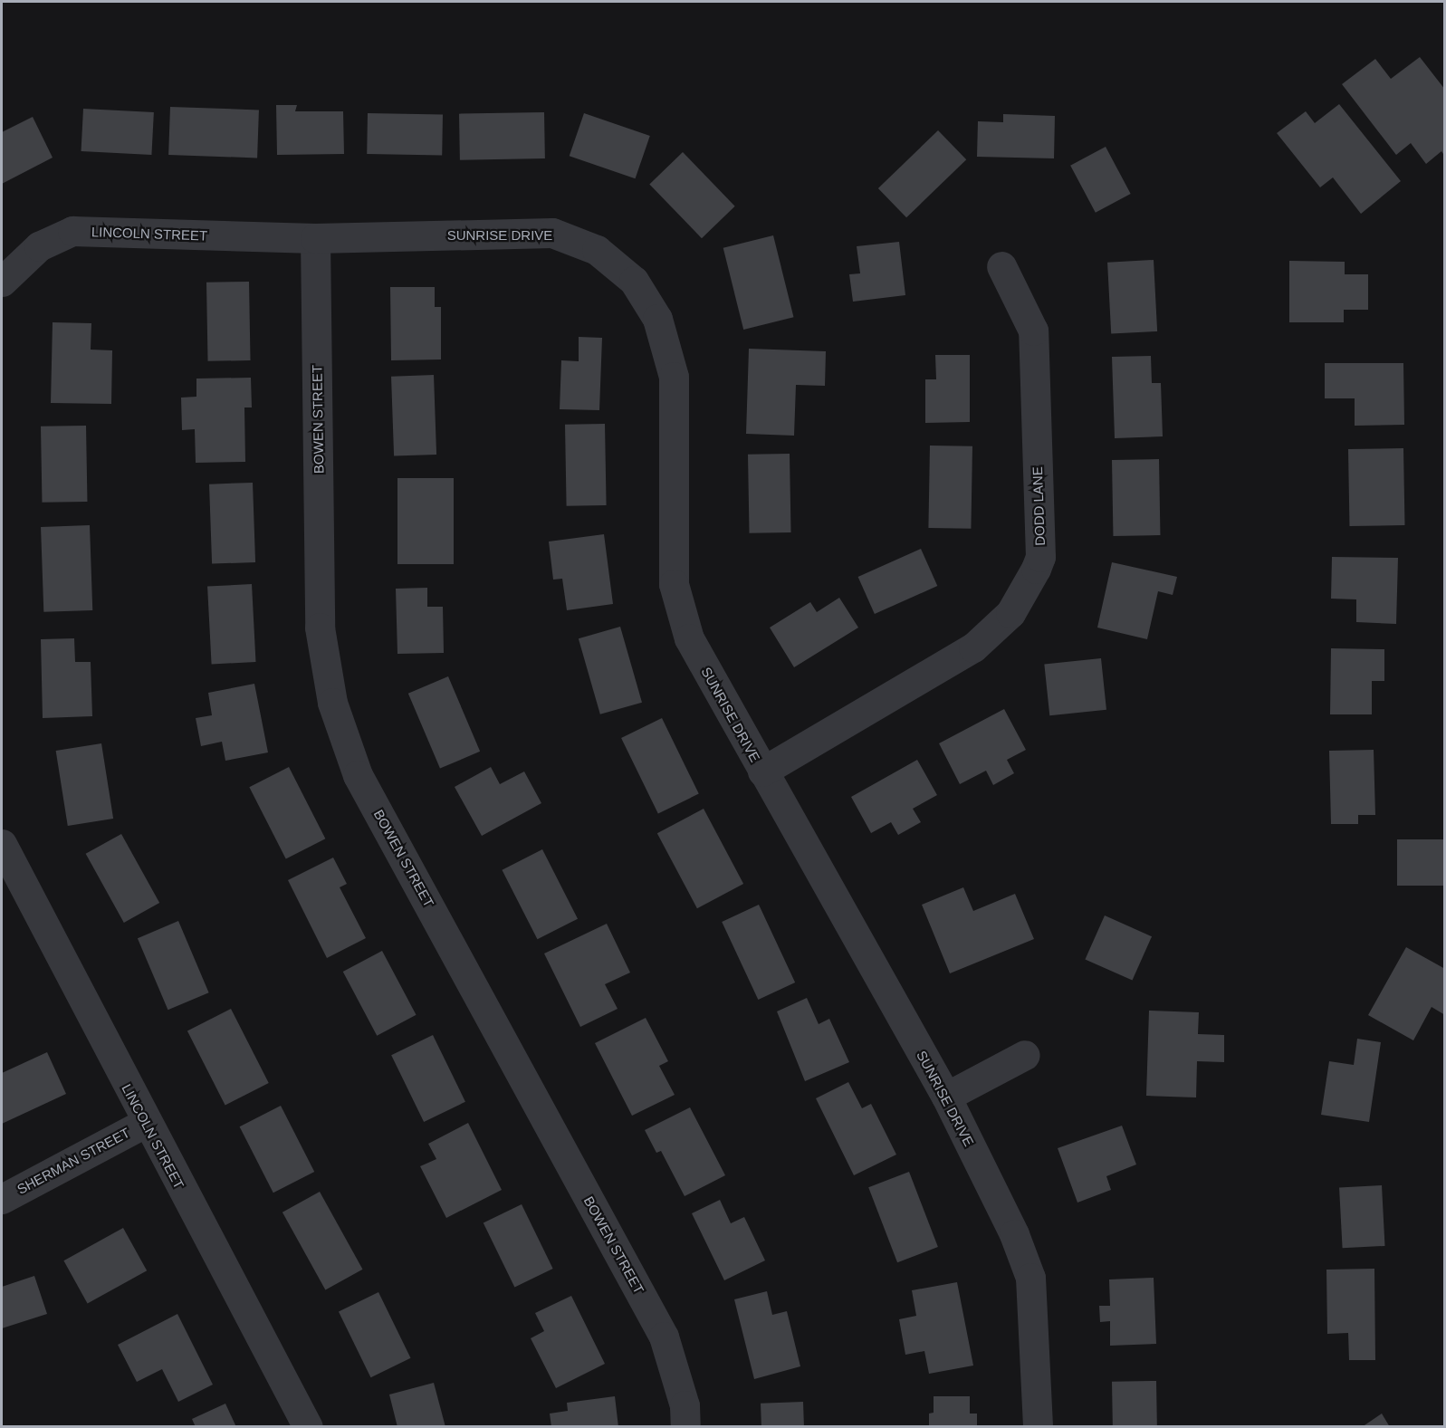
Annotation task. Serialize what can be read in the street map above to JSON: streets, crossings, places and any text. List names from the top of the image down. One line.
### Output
{"streets":{"street":["LINCOLN STREET","SUNRISE DRIVE","BOWEN STREET","DODD LANE","SHERMAN STREET"]},"crossings":[["LINCOLN STREET","SUNRISE DRIVE"],["LINCOLN STREET","BOWEN STREET"],["LINCOLN STREET","SHERMAN STREET"],["SUNRISE DRIVE","BOWEN STREET"],["SUNRISE DRIVE","DODD LANE"]]}
